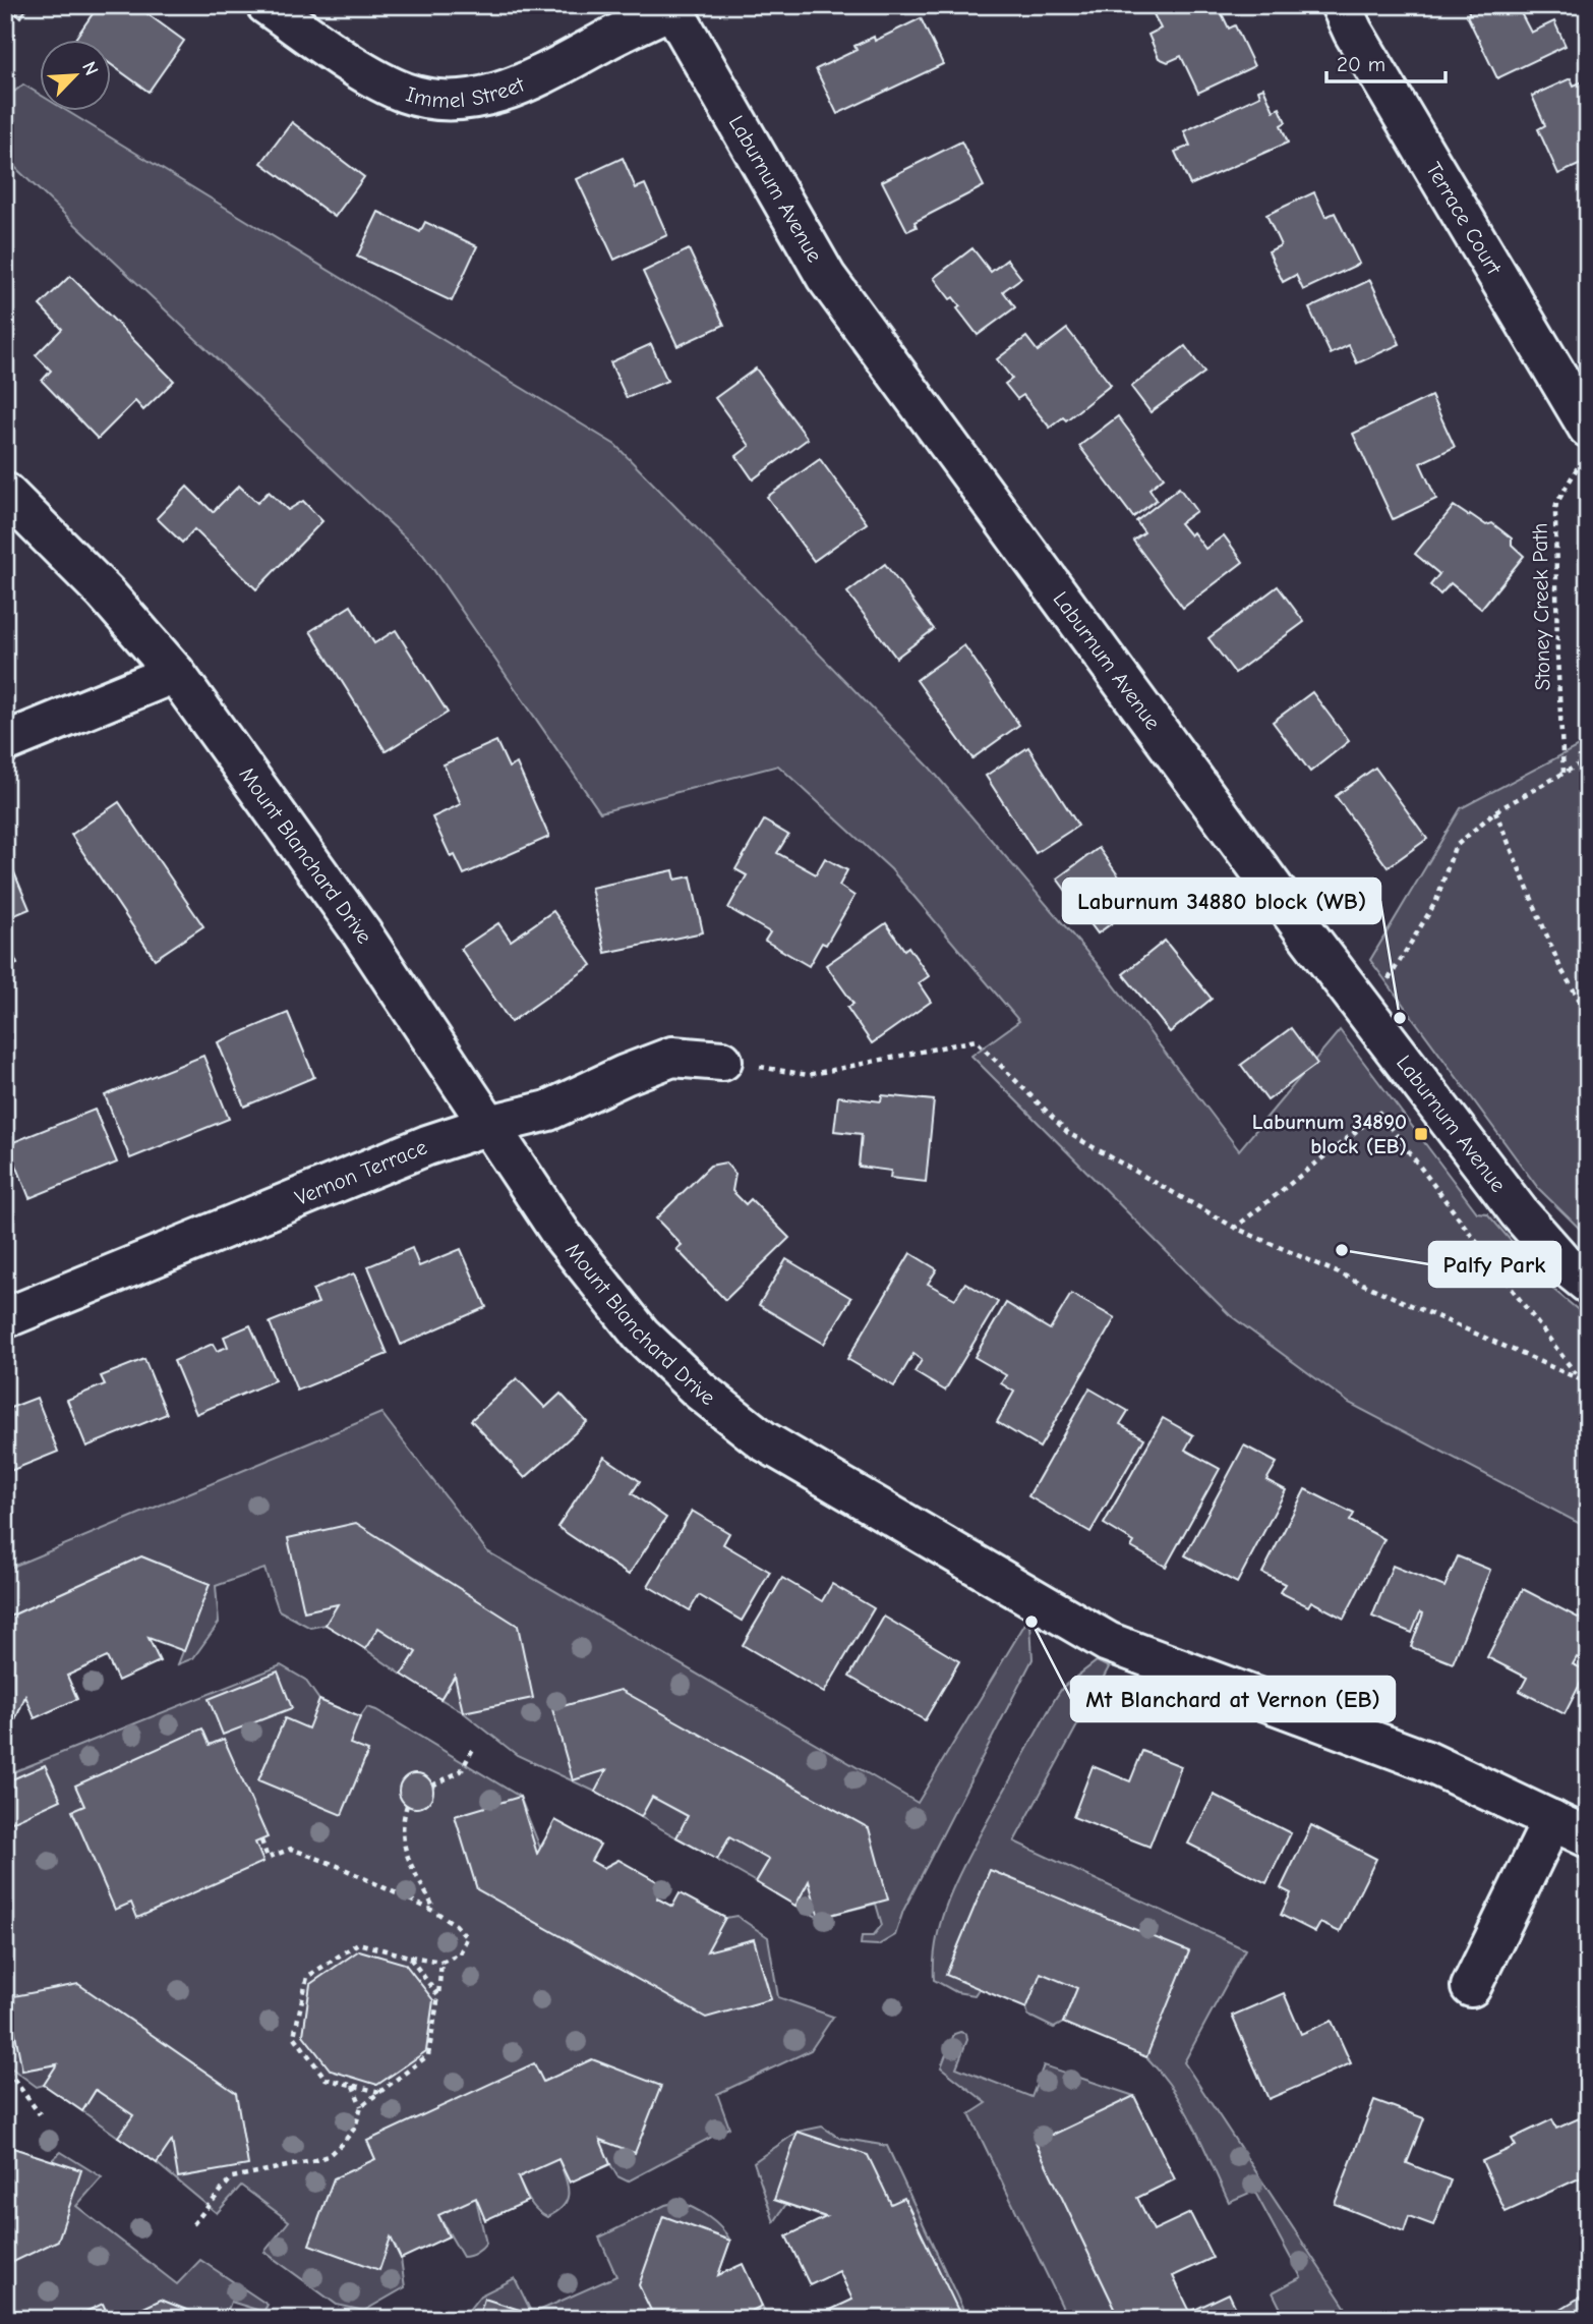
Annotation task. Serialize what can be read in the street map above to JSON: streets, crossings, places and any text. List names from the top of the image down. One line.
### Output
{"streets":{"street":["Immel Street","Laburnum Avenue","Terrace Court","Mount Blanchard Drive","Vernon Terrace"],"path":["Stoney Creek Path"]},"crossings":[["Immel Street","Laburnum Avenue"],["Terrace Court","Stoney Creek Path"],["Mount Blanchard Drive","Vernon Terrace"]],"places":{"other":["Laburnum 34880 block (WB)","Palfy Park","Mt Blanchard at Vernon (EB)"],"transit":["Laburnum 34890 block (EB)"]},"scale_bar":"20 m","north":"top right"}
